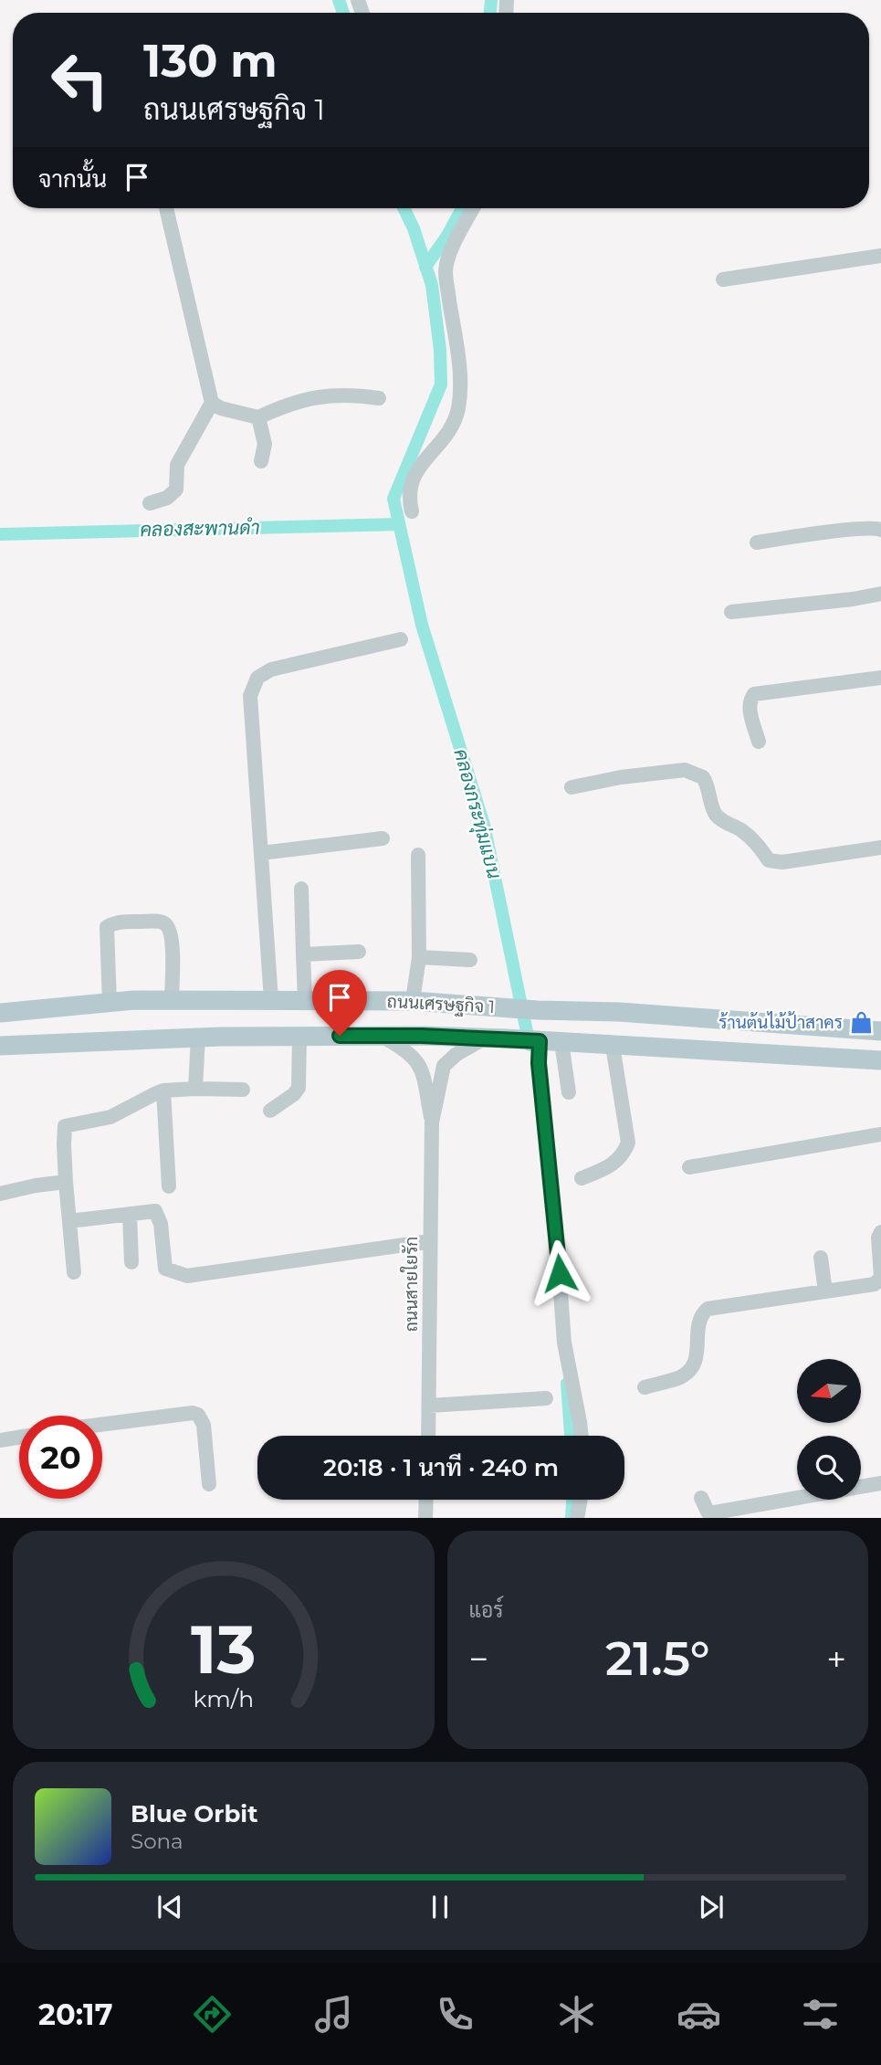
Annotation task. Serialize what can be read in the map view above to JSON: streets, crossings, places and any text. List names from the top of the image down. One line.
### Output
{"streets":{"main road":["ถนนเศรษฐกิจ 1"],"street":["ถนนสายใยรัก"]},"crossings":[["ถนนเศรษฐกิจ 1","ถนนสายใยรัก"]],"water":["คลองสะพานดำ","คลองกระทุ่มแบน"],"places":{"shop":["ร้านต้นไม้ป้าสาคร"]},"north":"left","page":{"turn":["130 m","ถนนเศรษฐกิจ 1"],"then":"จากนั้น","limit":"20","trip":"20:18 · 1 นาที · 240 m","tile":"แอร์","heat":["−","21.5°","+"],"song":["Blue Orbit","Sona"],"tabs":"20:17","gauge":["13","km/h"]}}
